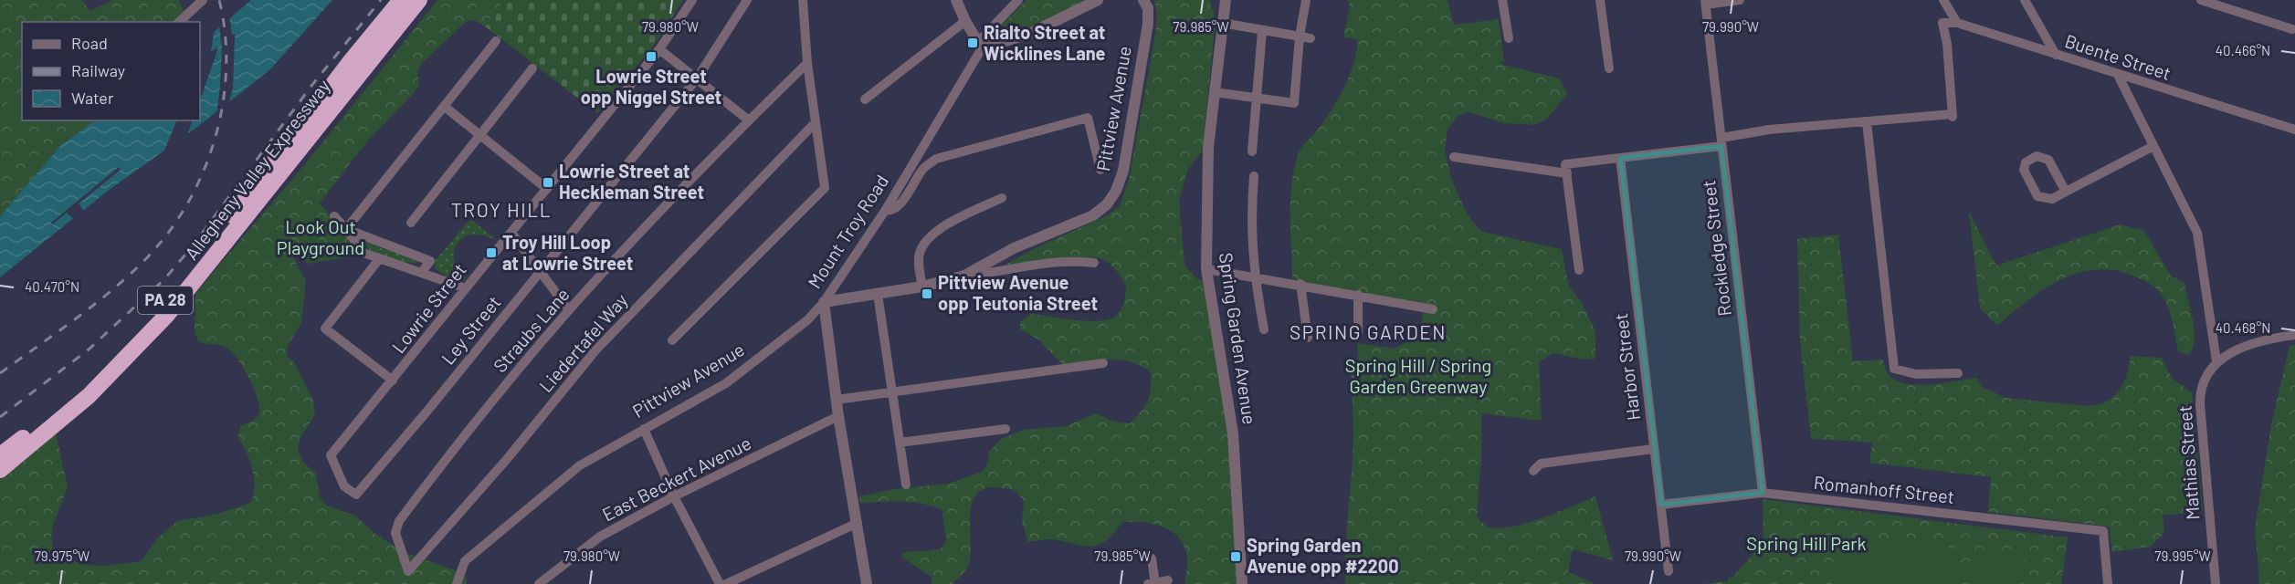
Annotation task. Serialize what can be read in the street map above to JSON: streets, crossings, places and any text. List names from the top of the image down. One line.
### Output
{"streets":{"highway":["Allegheny Valley Expressway","PA 28"],"street":["Buente Street","Pittview Avenue","Mount Troy Road","Rockledge Street","Lowrie Street","Ley Street","Straubs Lane","Spring Garden Avenue","Liedertafel Way","Harbor Street","Mathias Street","East Beckert Avenue","Romanhoff Street"]},"crossings":[["Pittview Avenue","Mount Troy Road"],["Mount Troy Road","East Beckert Avenue"],["Rockledge Street","Romanhoff Street"],["Lowrie Street","Ley Street"],["Straubs Lane","Liedertafel Way"],["Harbor Street","Romanhoff Street"]],"districts":["TROY HILL","SPRING GARDEN"],"parks":["Look Out Playground","Spring Hill / Spring Garden Greenway","Spring Hill Park"],"places":{"transit":["Rialto Street at Wicklines Lane","Lowrie Street opp Niggel Street","Lowrie Street at Heckleman Street","Troy Hill Loop at Lowrie Street","Pittview Avenue opp Teutonia Street","Spring Garden Avenue opp #2200"]},"legend":["Road","Railway","Water"],"coordinates":["79.980°W","79.985°W","79.990°W","40.466°N","40.470°N","40.468°N","79.975°W","79.995°W"]}
